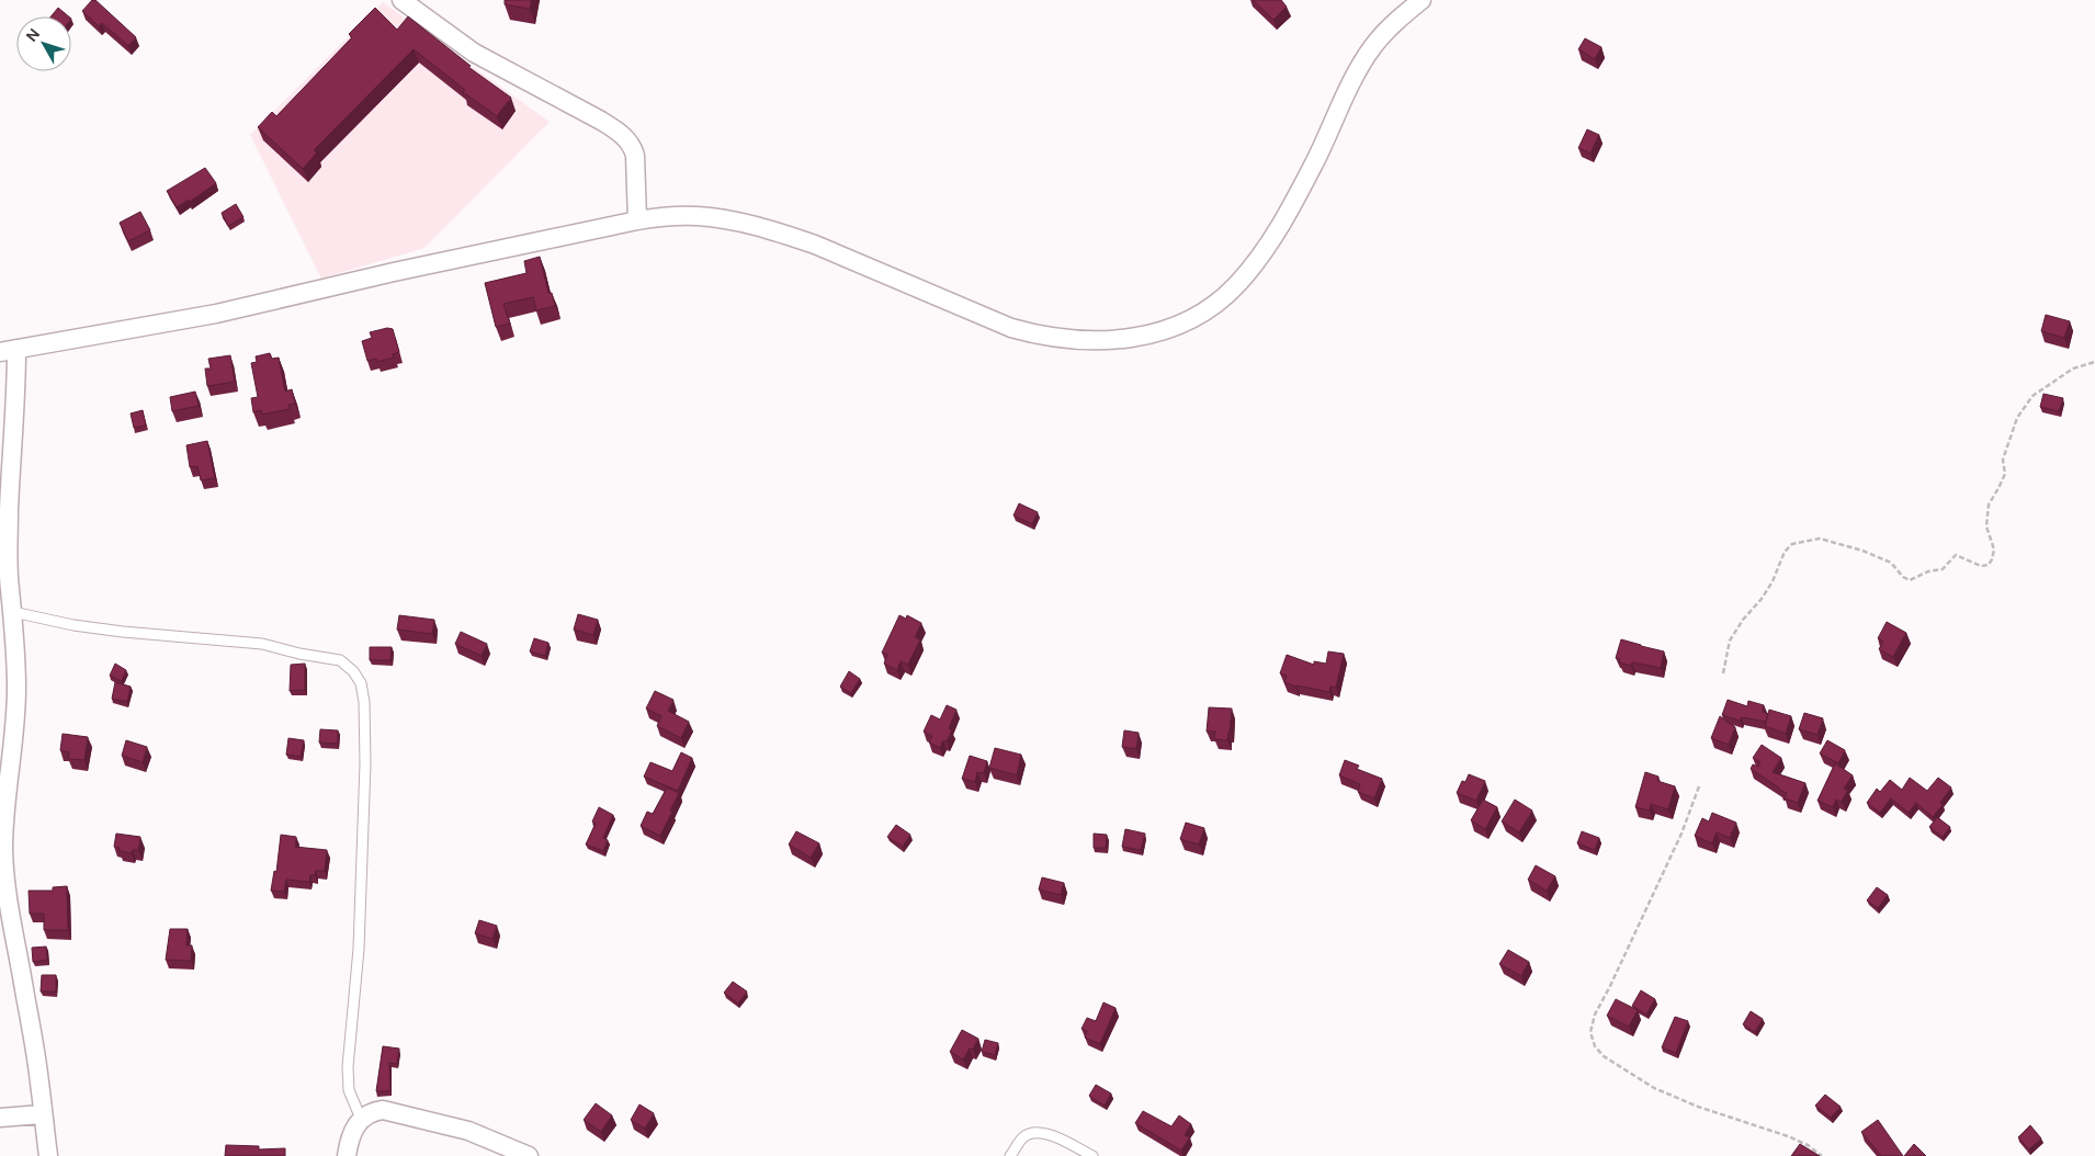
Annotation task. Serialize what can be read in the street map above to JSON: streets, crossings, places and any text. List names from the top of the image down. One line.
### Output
{"north":"top left"}
